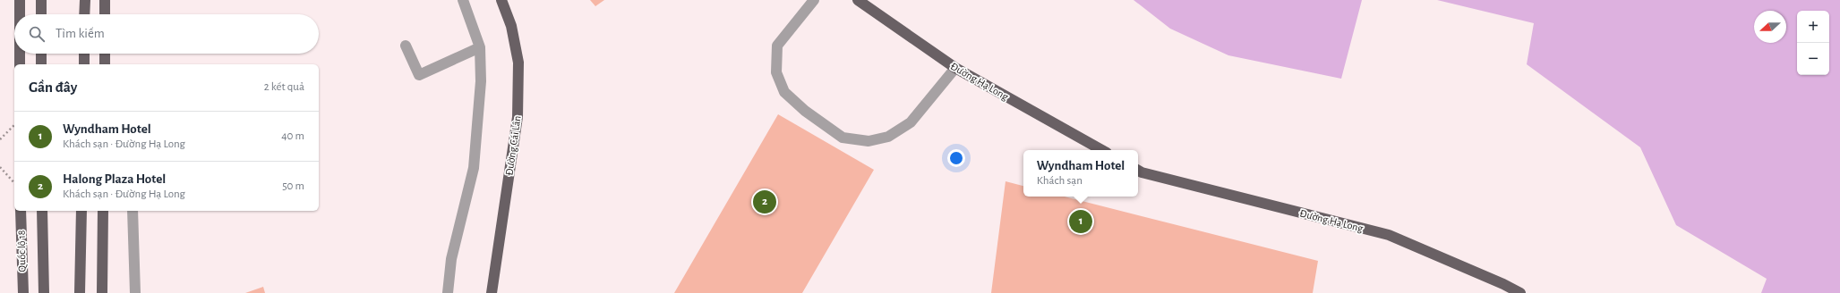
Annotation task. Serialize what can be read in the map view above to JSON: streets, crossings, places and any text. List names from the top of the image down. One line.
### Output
{"streets":{"main road":["Đường Hạ Long","Đường Cái Lân","Quốc lộ 18"]},"north":"left","page":{"map_buttons":["+","−"],"search":"Tìm kiếm","heading":["Gần đây","2 kết quả"],"list":[{"mark":"1","name":"Wyndham Hotel","note":"Khách sạn · Đường Hạ Long","value":"40 m"},{"mark":"2","name":"Halong Plaza Hotel","note":"Khách sạn · Đường Hạ Long","value":"50 m"}],"popup":["Wyndham Hotel","Khách sạn"],"pins":["2","1"]}}
